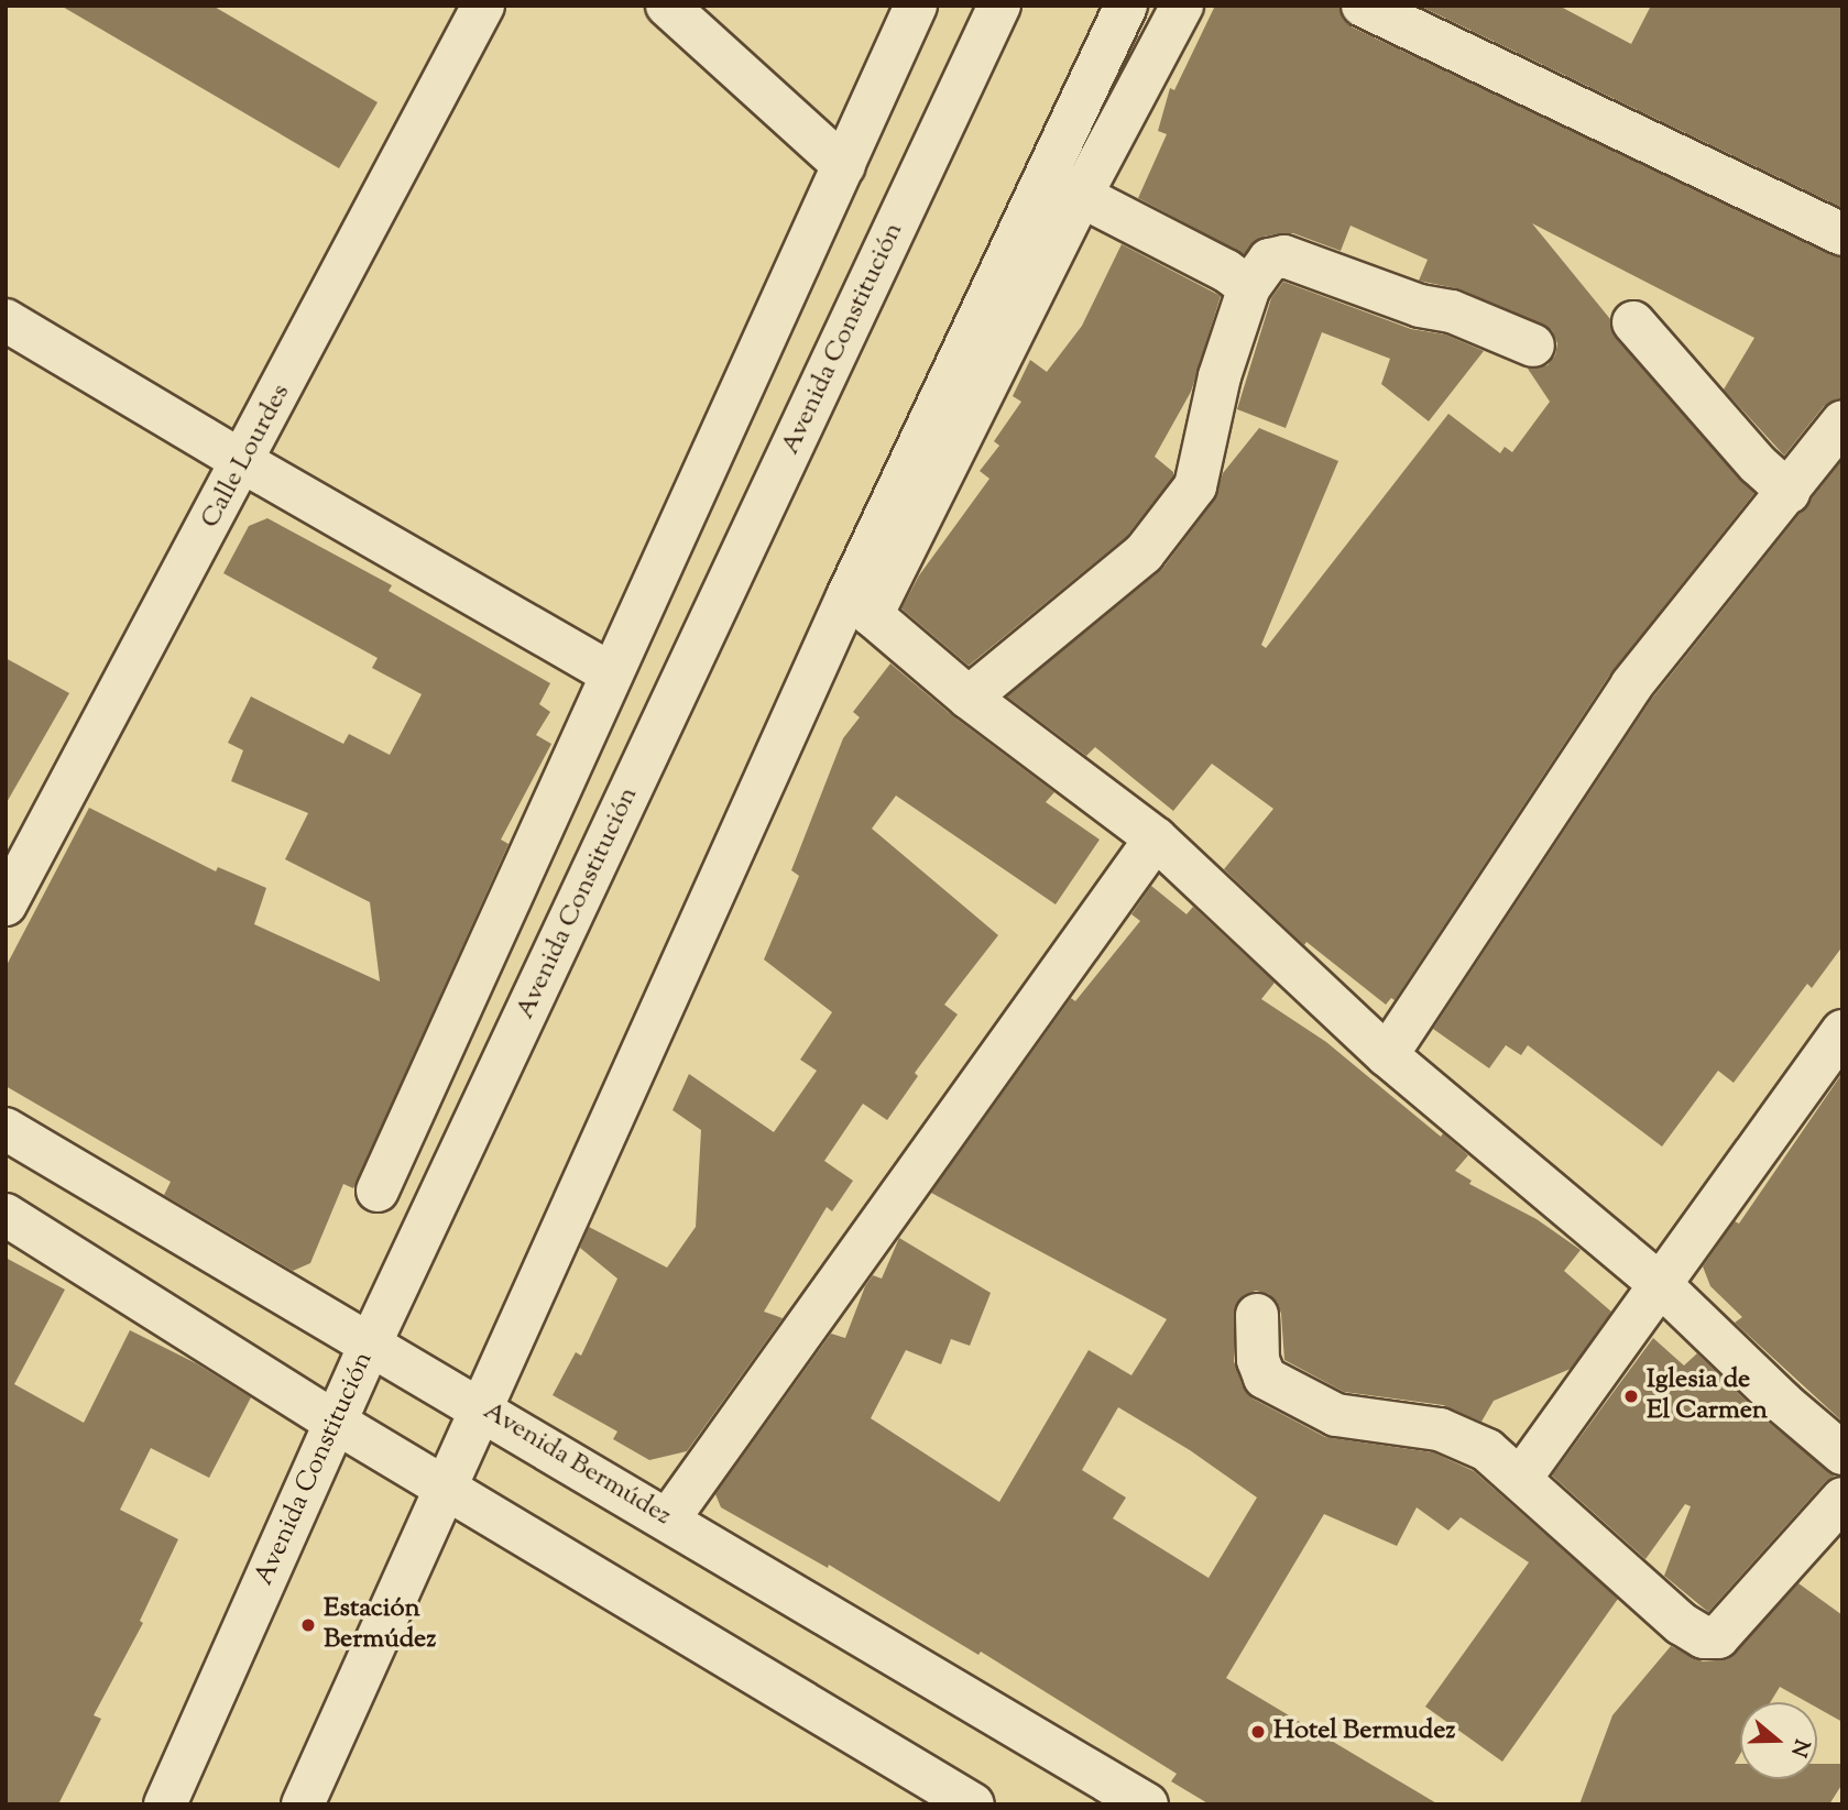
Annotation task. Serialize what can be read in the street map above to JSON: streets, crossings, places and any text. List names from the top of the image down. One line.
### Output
{"streets":{"street":["Avenida Constitución","Calle Lourdes","Avenida Bermúdez"]},"crossings":[["Avenida Constitución","Avenida Bermúdez"]],"places":["Iglesia de El Carmen","Estación Bermúdez","Hotel Bermudez"],"north":"right"}
